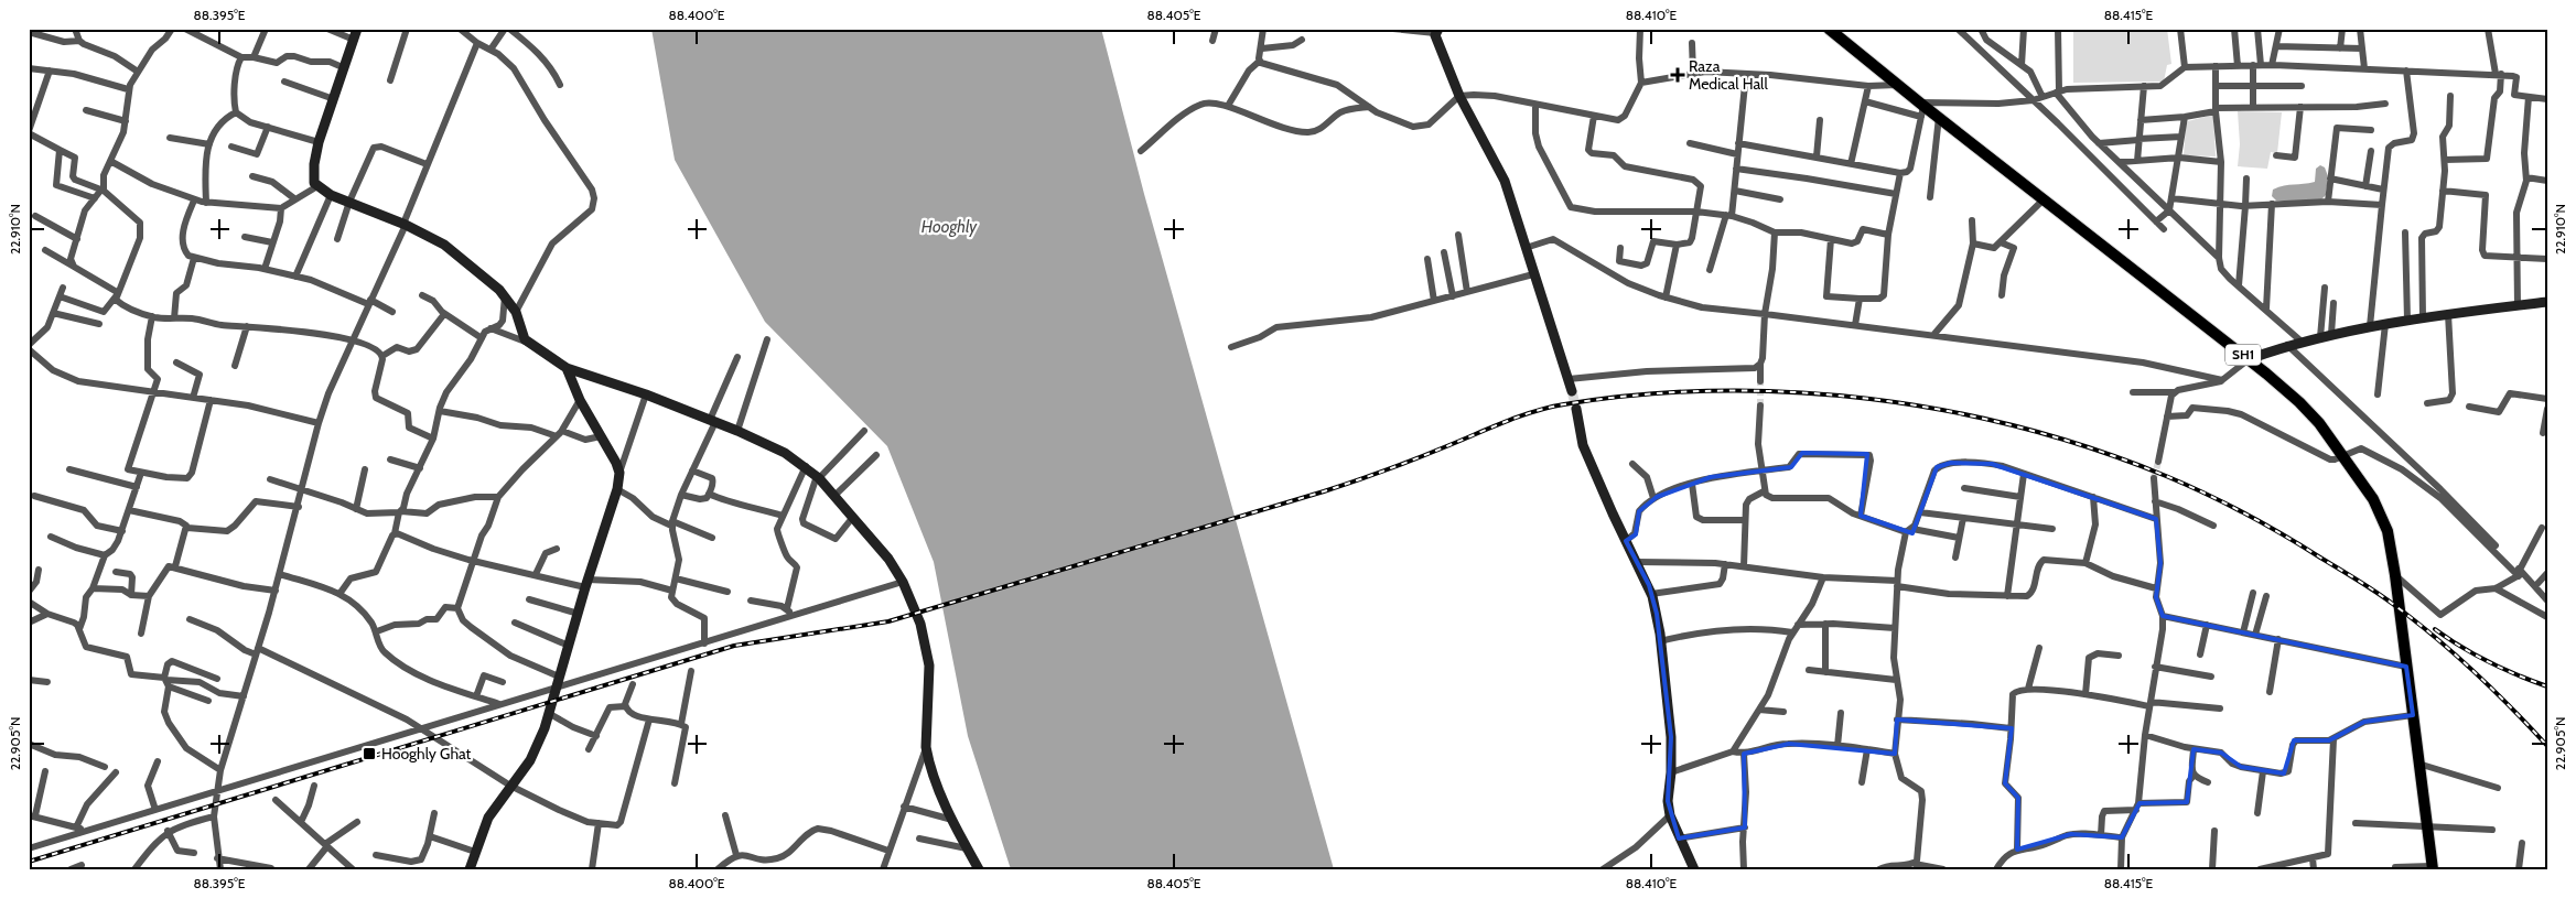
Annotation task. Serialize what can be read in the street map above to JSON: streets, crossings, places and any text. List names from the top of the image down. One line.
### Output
{"streets":{"main road":["SH1"]},"water":["Hooghly"],"places":{"health":["Raza Medical Hall"],"transit":["Hooghly Ghat"]},"coordinates":["88.395°E","88.400°E","88.405°E","88.410°E","88.415°E","22.910°N","22.905°N"]}
